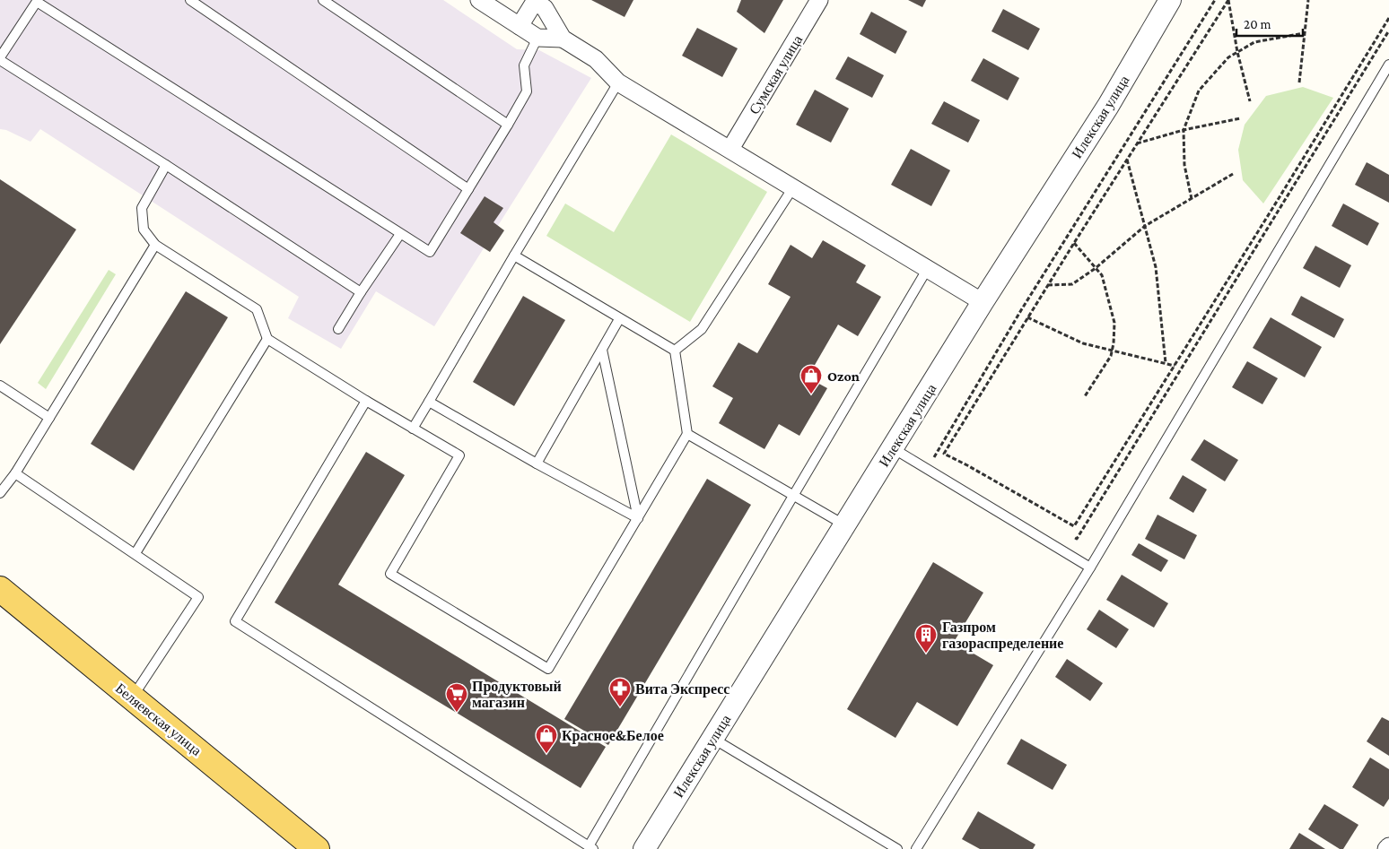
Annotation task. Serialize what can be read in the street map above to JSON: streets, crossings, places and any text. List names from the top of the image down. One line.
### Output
{"streets":{"main road":["Беляевская улица"],"street":["Сумская улица","Илекская улица"]},"places":{"shop":["Ozon","Красное&Белое"],"building":["Газпром газораспределение"],"pharmacy":["Вита Экспресс"],"supermarket":["Продуктовый магазин"]},"scale_bar":"20 m"}
